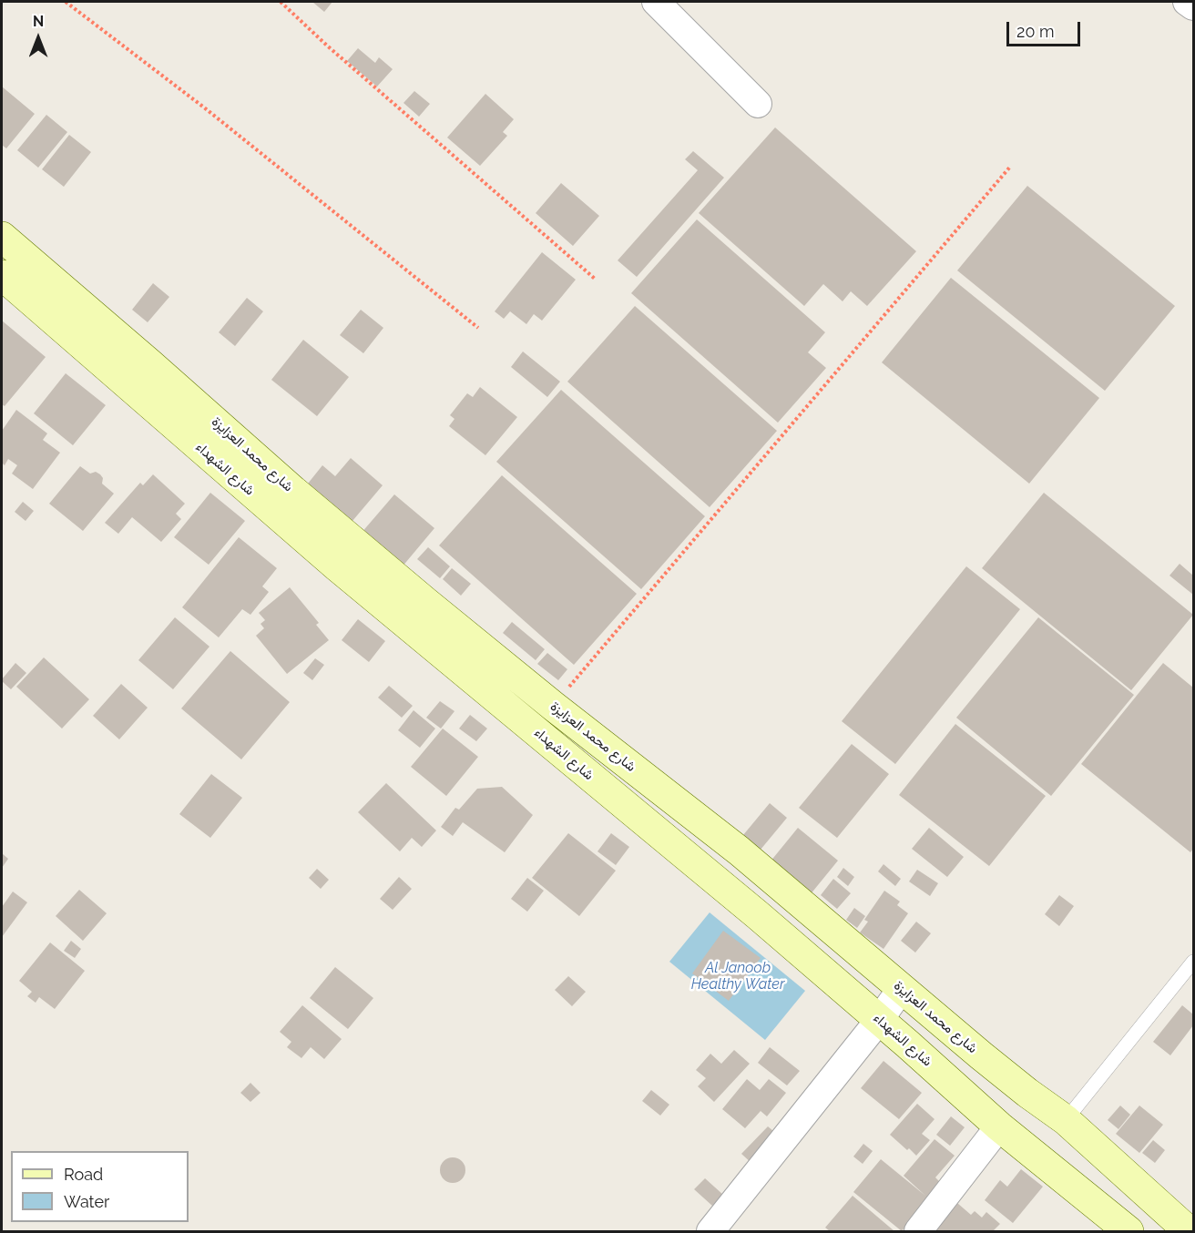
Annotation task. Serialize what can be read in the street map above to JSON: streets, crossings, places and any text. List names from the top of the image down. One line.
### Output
{"streets":{"main road":["شارع محمد العزايزة","شارع الشهداء"]},"water":["Al Janoob Healthy Water"],"legend":["Road","Water"],"scale_bar":"20 m","north":"top"}
